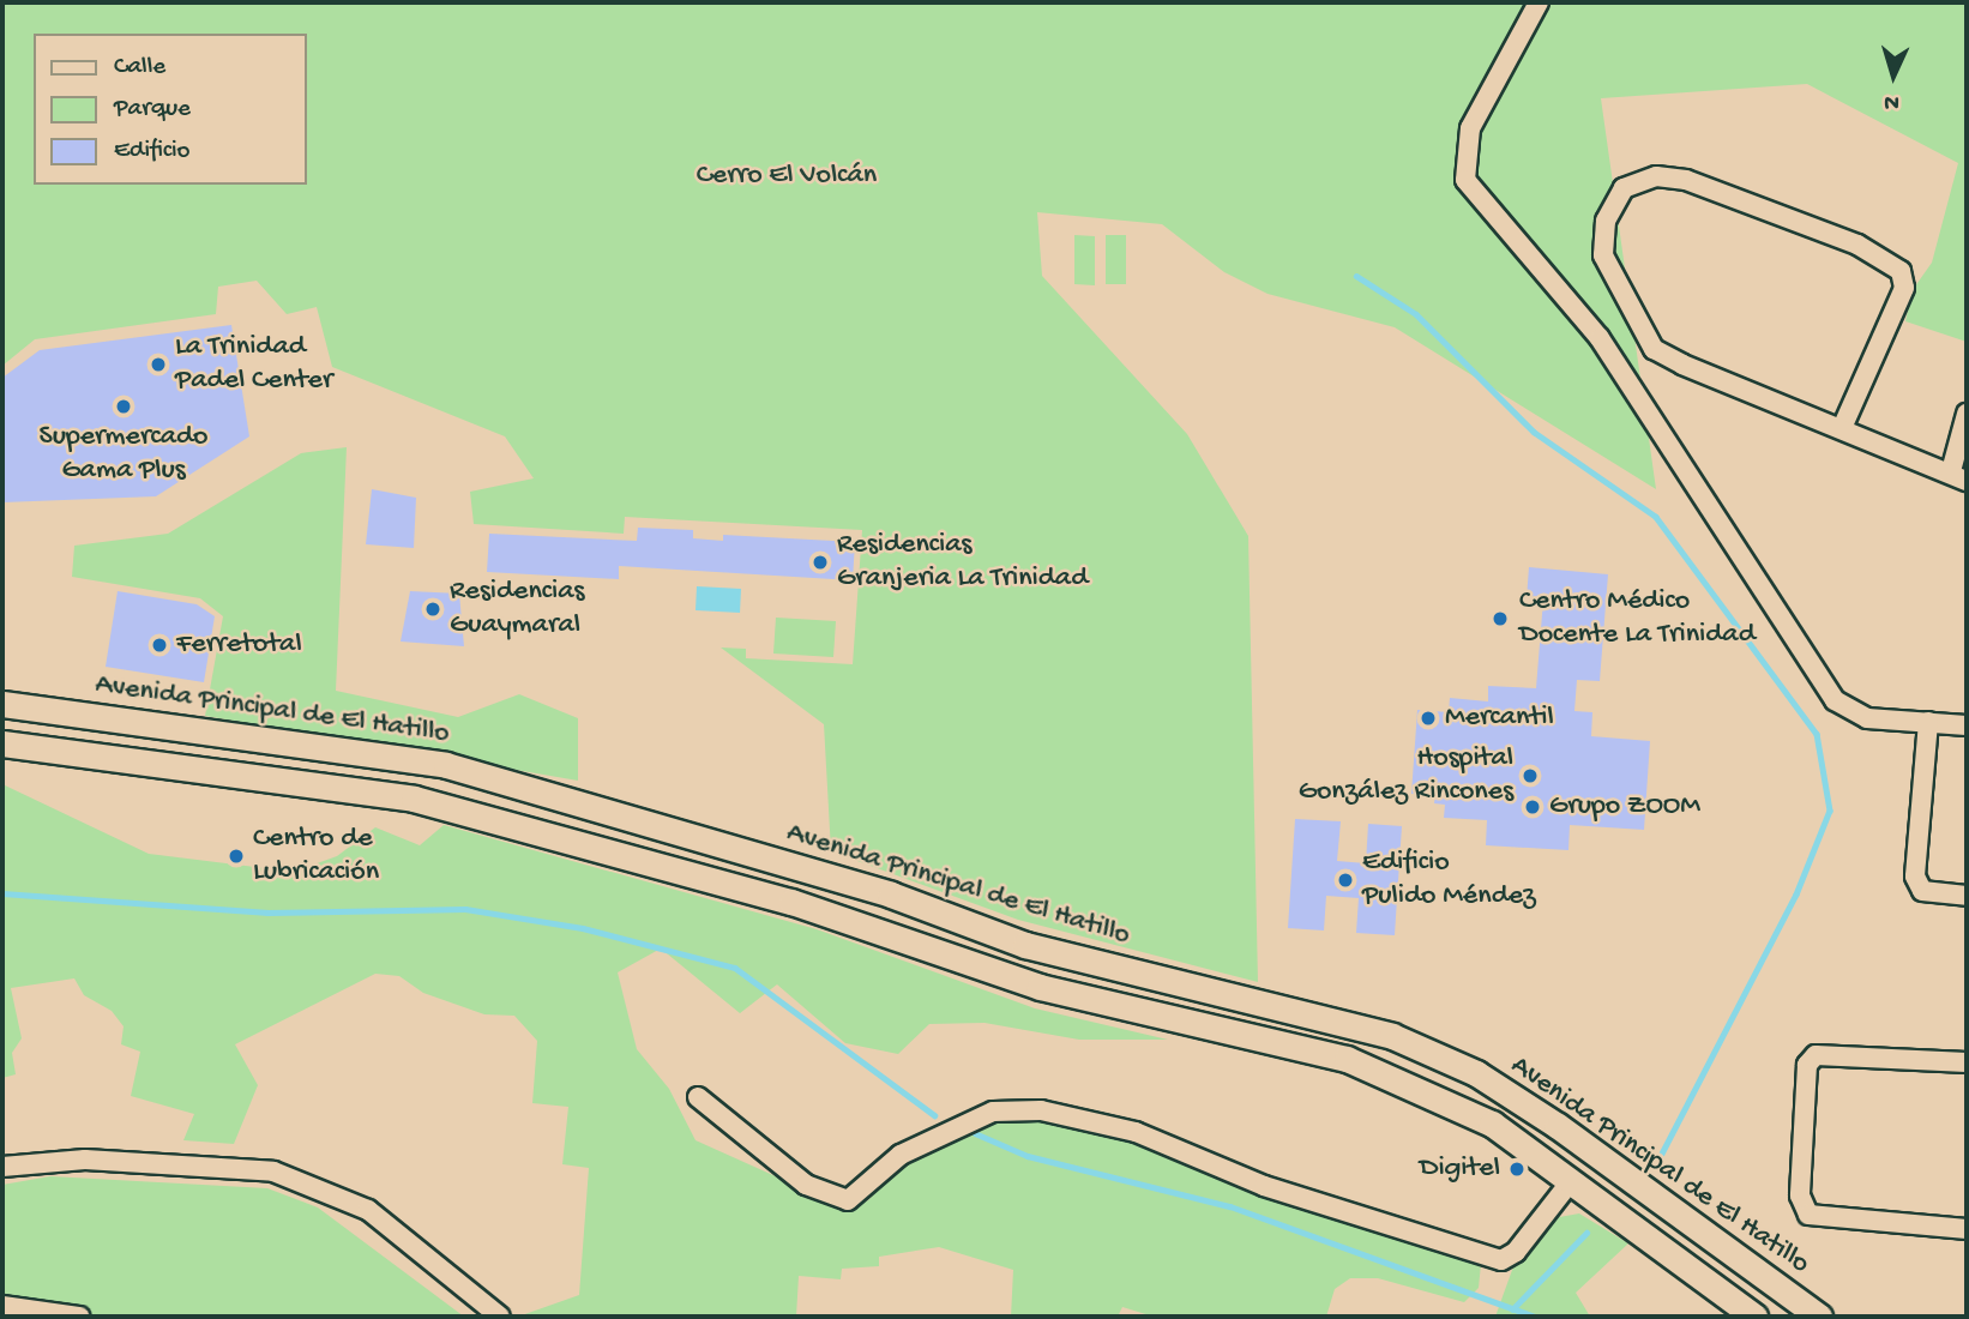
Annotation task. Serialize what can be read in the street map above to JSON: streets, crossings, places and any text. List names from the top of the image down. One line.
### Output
{"streets":{"main road":["Avenida Principal de El Hatillo"]},"parks":["Cerro El Volcán"],"places":["La Trinidad Padel Center","Supermercado Gama Plus","Residencias Granjeria La Trinidad","Residencias Guaymaral","Centro Médico Docente La Trinidad","Ferretotal","Mercantil","Hospital González Rincones","Grupo ZOOM","Centro de Lubricación","Edificio Pulido Méndez","Digitel"],"legend":["Calle","Parque","Edificio"],"north":"bottom"}
